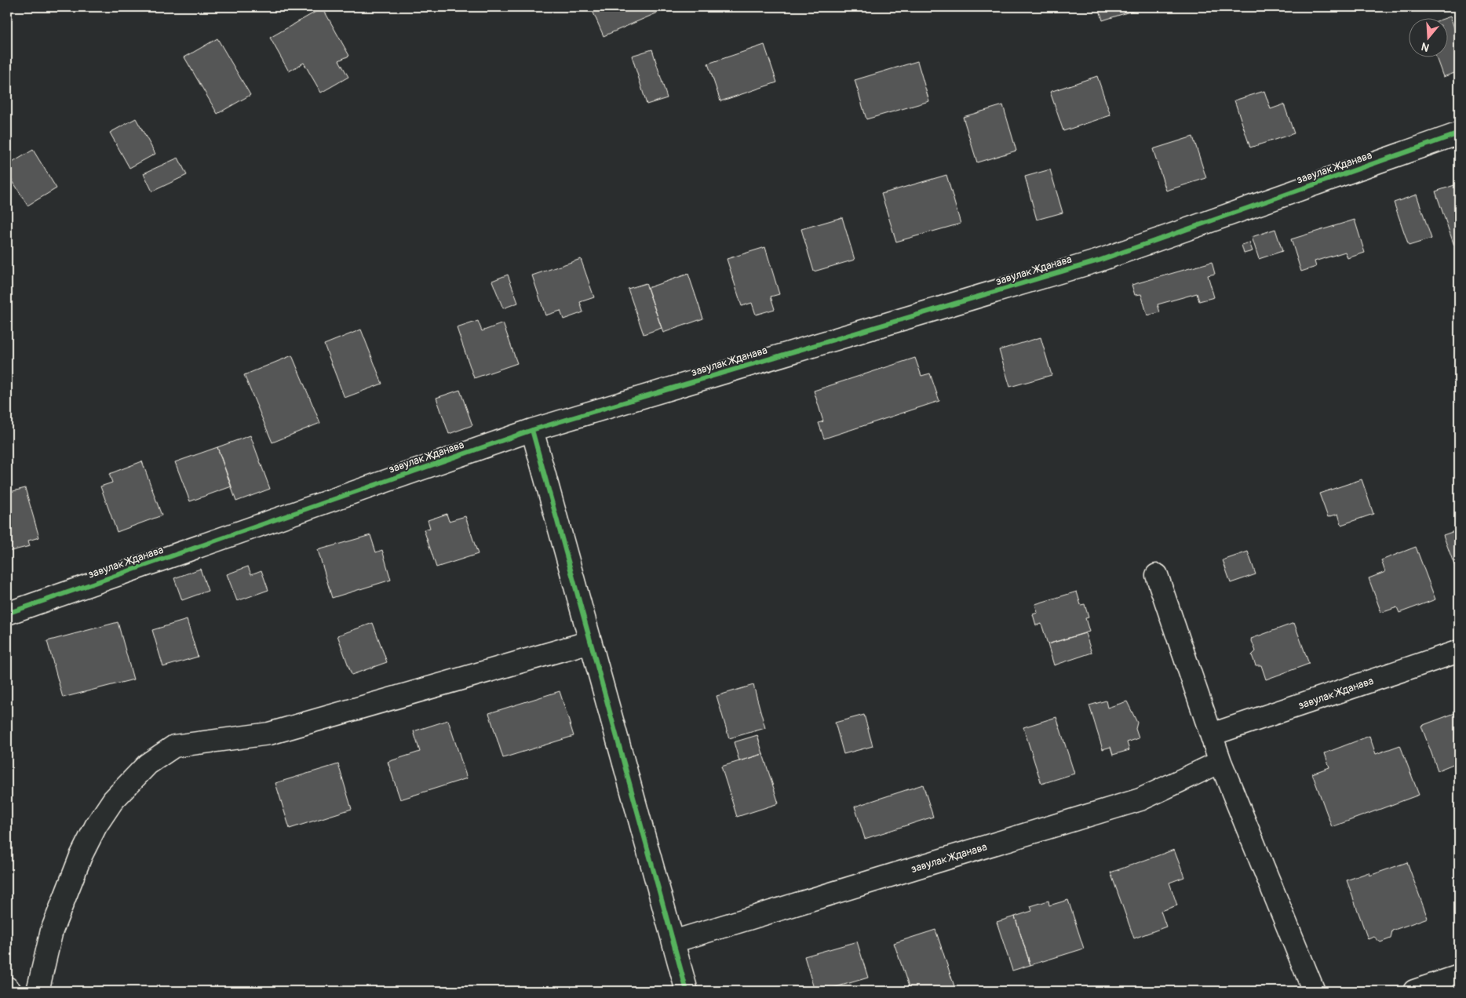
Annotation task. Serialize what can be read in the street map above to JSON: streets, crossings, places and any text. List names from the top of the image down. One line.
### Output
{"streets":{"street":["завулак Жданава"]},"north":"bottom"}
